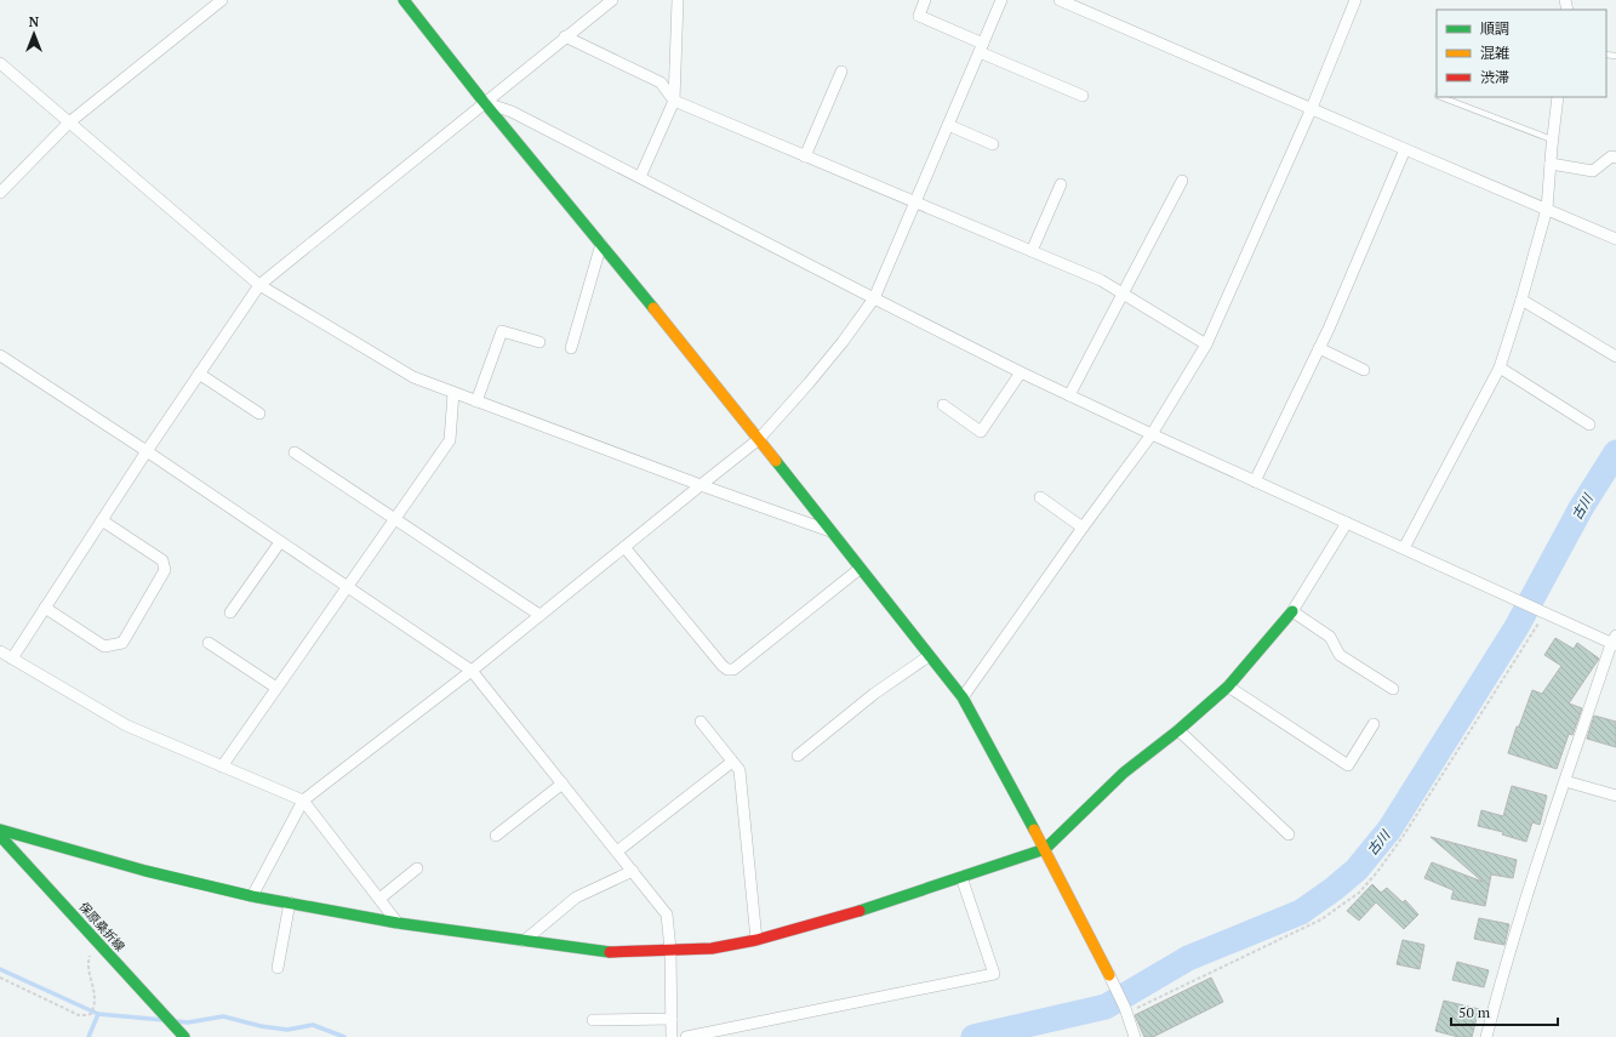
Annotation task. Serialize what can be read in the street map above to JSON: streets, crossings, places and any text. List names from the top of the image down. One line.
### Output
{"streets":{"street":["保原桑折線"]},"water":["古川"],"legend":["順調","混雑","渋滞"],"scale_bar":"50 m","north":"top"}
